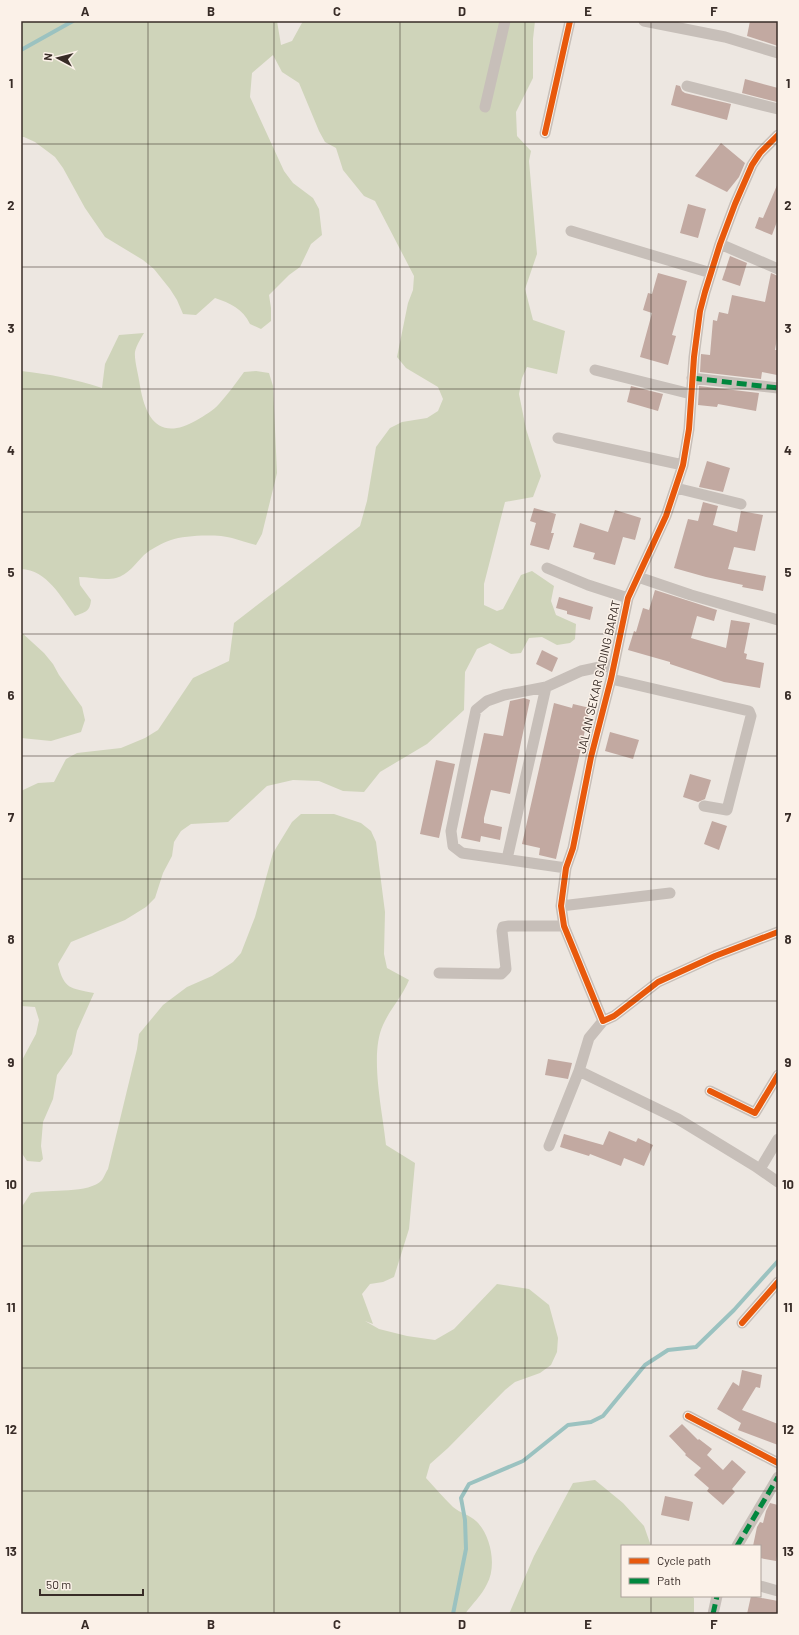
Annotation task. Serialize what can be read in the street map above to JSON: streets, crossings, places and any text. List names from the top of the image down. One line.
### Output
{"streets":{"street":["JALAN SEKAR GADING BARAT"]},"legend":["Cycle path","Path"],"scale_bar":"50 m","north":"left","grid":{"columns":["A","B","C","D","E","F"],"rows":["1","2","3","4","5","6","7","8","9","10","11","12","13"]}}
